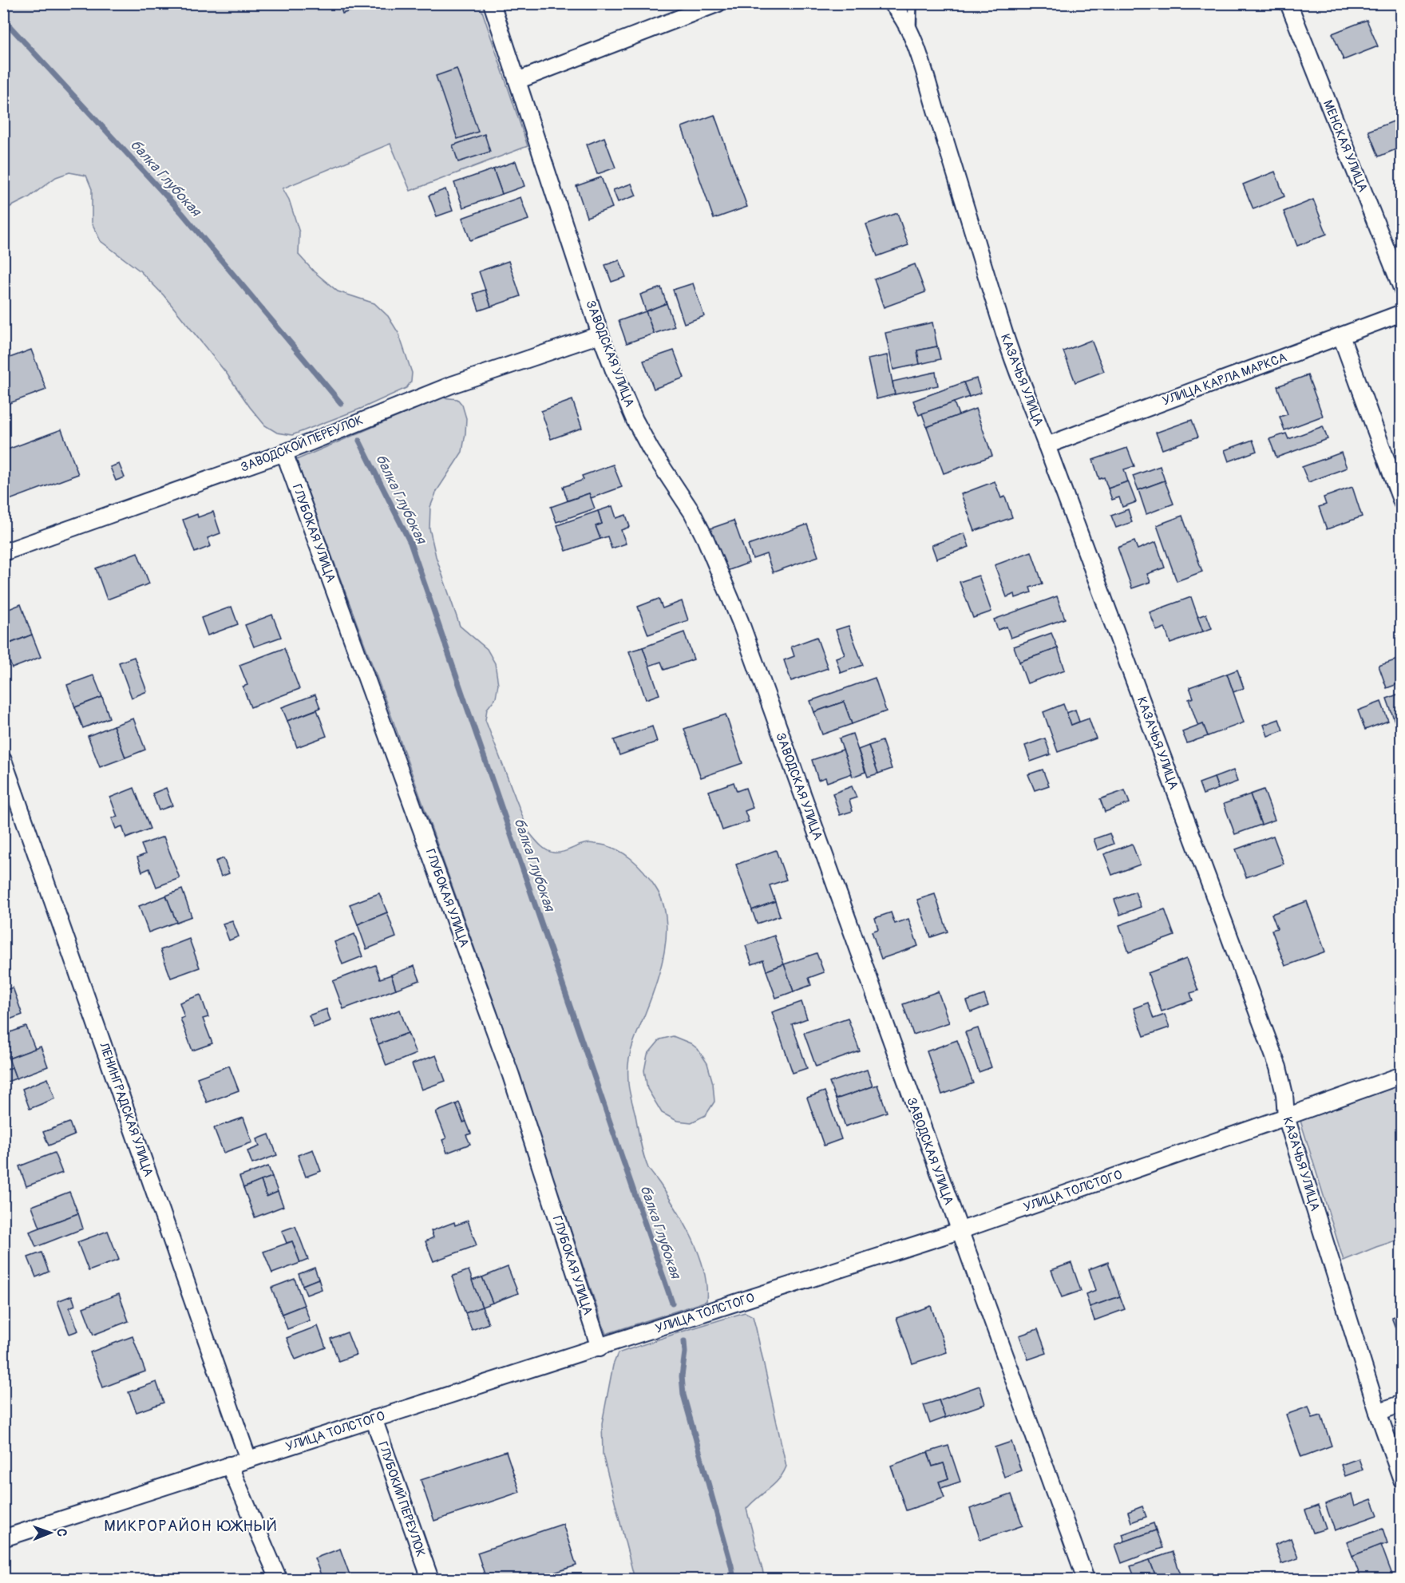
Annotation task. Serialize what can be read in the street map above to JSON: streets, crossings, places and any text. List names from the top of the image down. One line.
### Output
{"streets":{"street":["МЕНСКАЯ УЛИЦА","ЗАВОДСКАЯ УЛИЦА","УЛИЦА КАРЛА МАРКСА","КАЗАЧЬЯ УЛИЦА","ЗАВОДСКОЙ ПЕРЕУЛОК","ГЛУБОКАЯ УЛИЦА","ЛЕНИНГРАДСКАЯ УЛИЦА","УЛИЦА ТОЛСТОГО","ГЛУБОКИЙ ПЕРЕУЛОК"]},"crossings":[["ЗАВОДСКАЯ УЛИЦА","ЗАВОДСКОЙ ПЕРЕУЛОК"],["ЗАВОДСКАЯ УЛИЦА","УЛИЦА ТОЛСТОГО"],["УЛИЦА КАРЛА МАРКСА","КАЗАЧЬЯ УЛИЦА"],["КАЗАЧЬЯ УЛИЦА","УЛИЦА ТОЛСТОГО"],["ЗАВОДСКОЙ ПЕРЕУЛОК","ГЛУБОКАЯ УЛИЦА"],["ГЛУБОКАЯ УЛИЦА","УЛИЦА ТОЛСТОГО"],["ЛЕНИНГРАДСКАЯ УЛИЦА","УЛИЦА ТОЛСТОГО"],["УЛИЦА ТОЛСТОГО","ГЛУБОКИЙ ПЕРЕУЛОК"]],"districts":["МИКРОРАЙОН ЮЖНЫЙ"],"water":["балка Глубокая"],"north":"right"}
